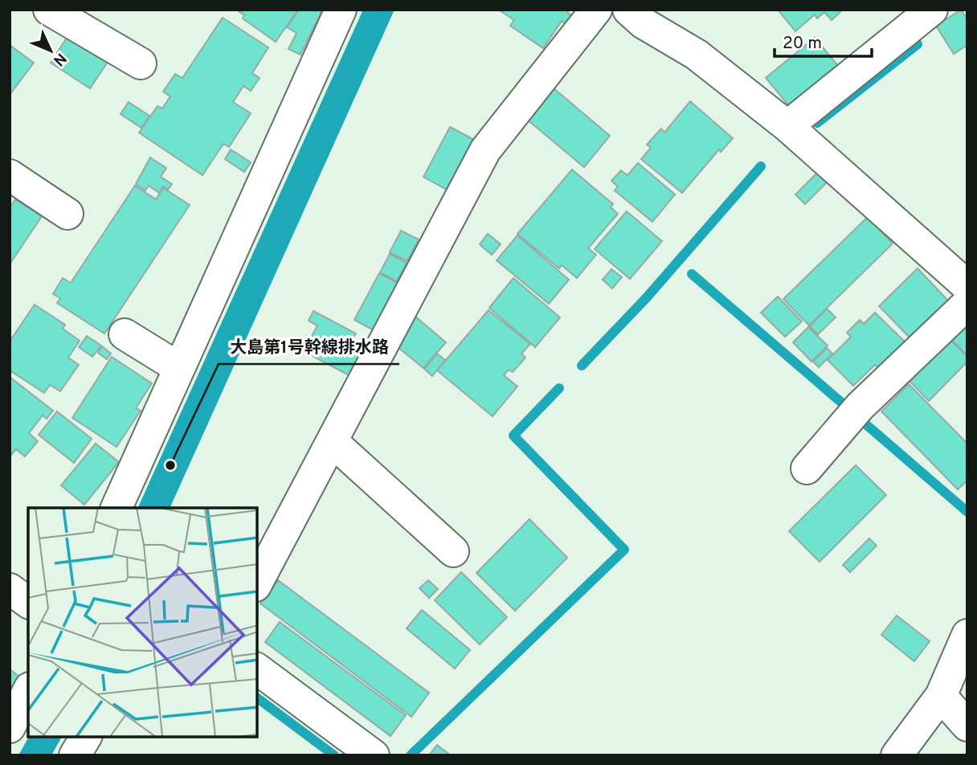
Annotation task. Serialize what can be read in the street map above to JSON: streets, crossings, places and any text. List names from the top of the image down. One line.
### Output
{"places":["大島第1号幹線排水路"],"scale_bar":"20 m","north":"bottom right"}
